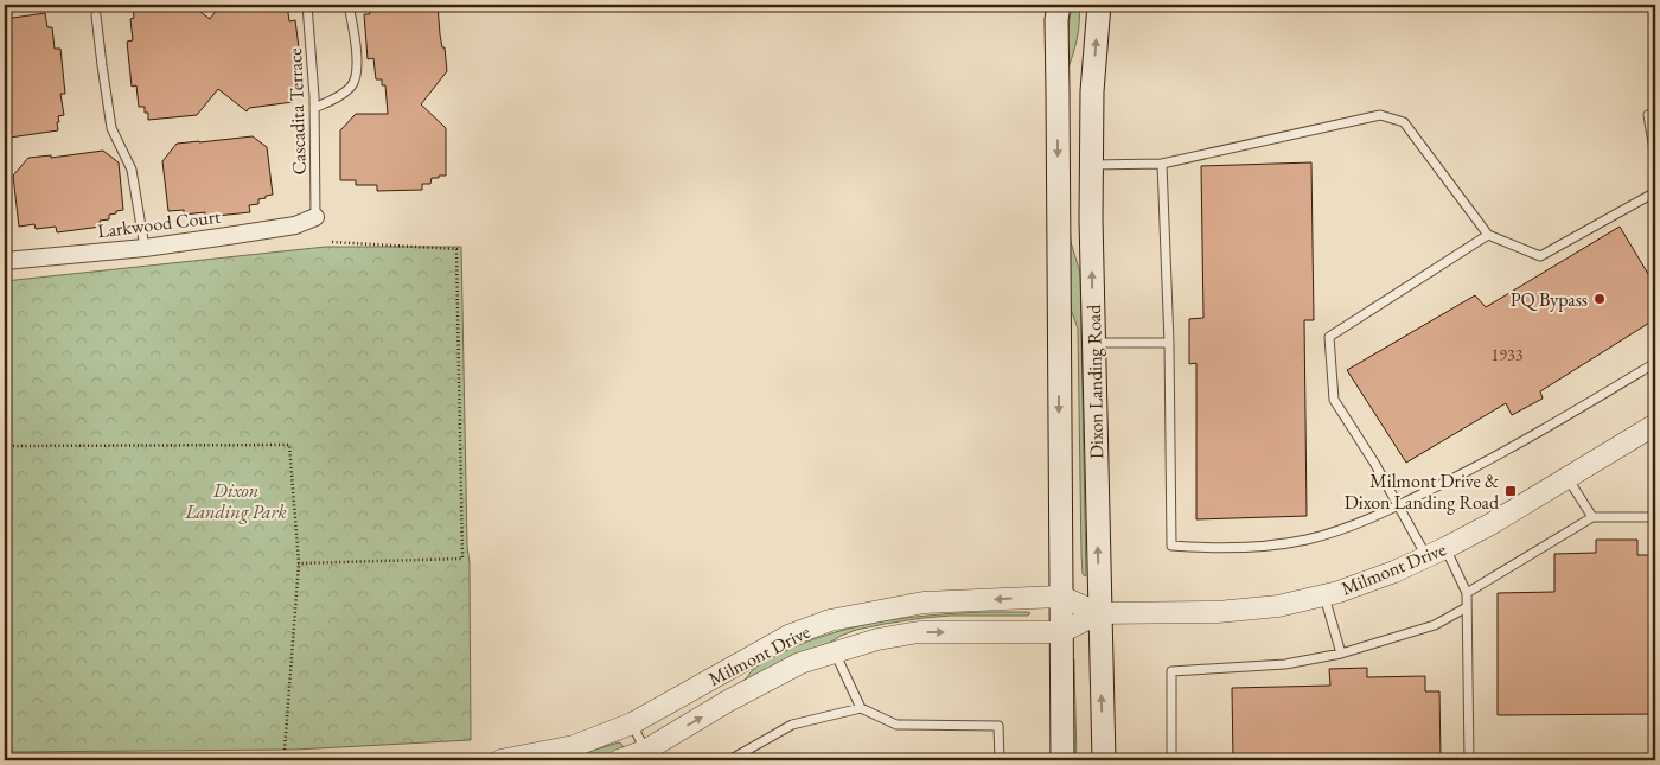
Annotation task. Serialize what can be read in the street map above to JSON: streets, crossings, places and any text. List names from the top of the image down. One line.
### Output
{"streets":{"main road":["Dixon Landing Road"],"street":["Larkwood Court","Milmont Drive"],"lane":["Cascadita Terrace"]},"crossings":[["Cascadita Terrace","Larkwood Court"],["Dixon Landing Road","Milmont Drive"]],"parks":["Dixon Landing Park"],"places":{"other":["PQ Bypass"],"transit":["Milmont Drive & Dixon Landing Road"]},"house_numbers":["1933"]}
